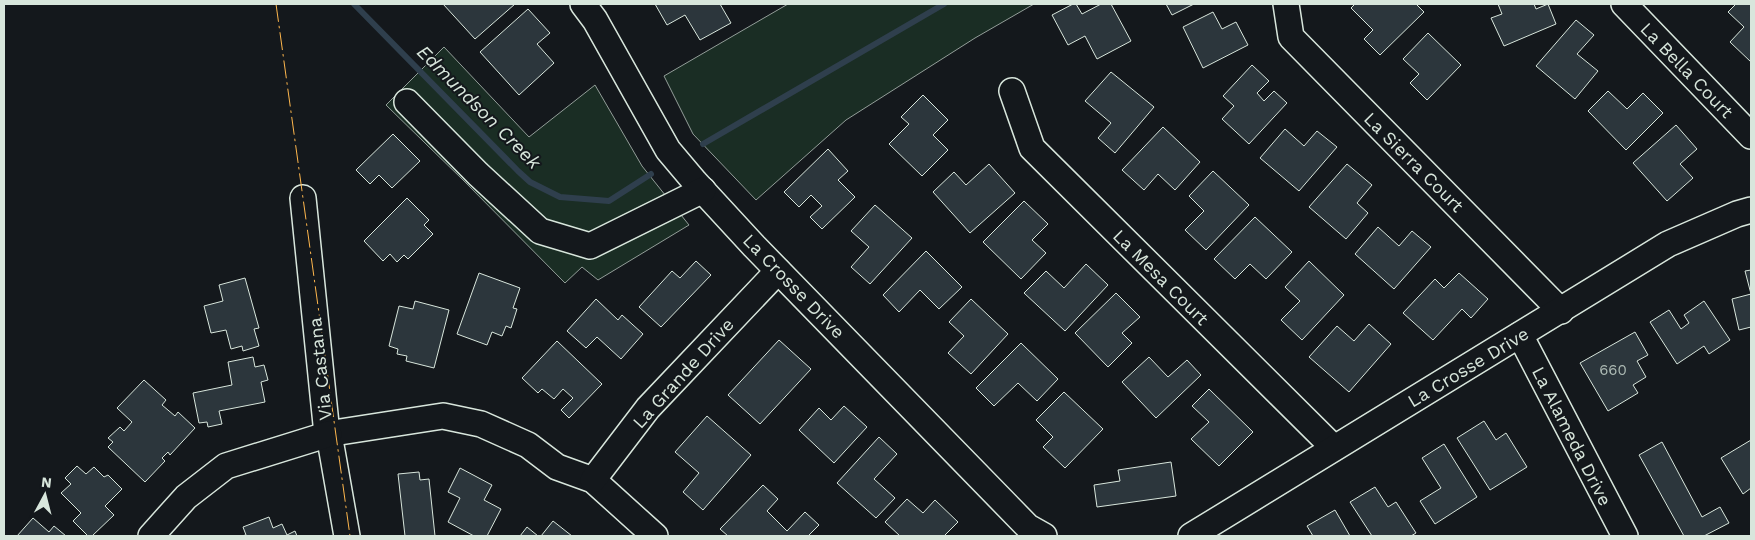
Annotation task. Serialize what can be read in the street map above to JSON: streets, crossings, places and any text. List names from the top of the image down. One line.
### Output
{"streets":{"street":["La Bella Court","La Sierra Court","La Mesa Court","La Crosse Drive","Via Castana","La Grande Drive","La Alameda Drive"]},"crossings":[["La Sierra Court","La Crosse Drive"],["La Mesa Court","La Crosse Drive"],["La Crosse Drive","La Grande Drive"],["La Crosse Drive","La Alameda Drive"]],"water":["Edmundson Creek"],"house_numbers":["660"],"north":"top"}
